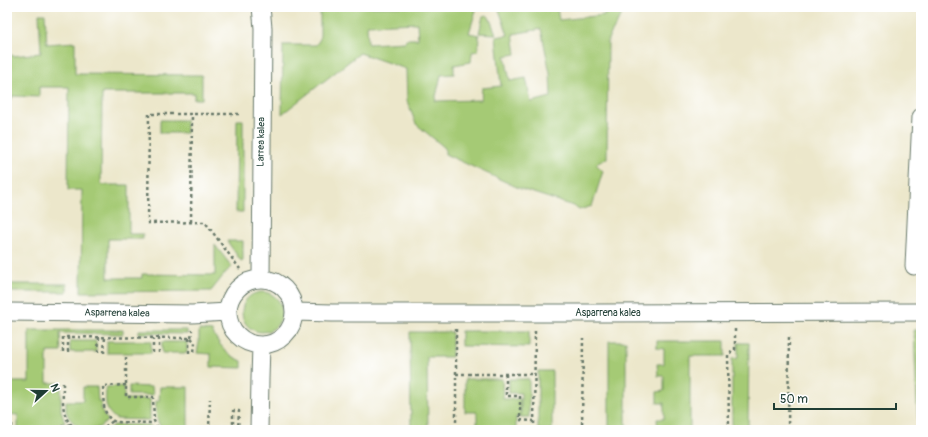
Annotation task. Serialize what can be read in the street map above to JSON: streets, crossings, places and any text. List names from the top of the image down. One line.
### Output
{"streets":{"street":["Larrea kalea","Asparrena kalea"]},"crossings":[["Larrea kalea","Asparrena kalea"]],"scale_bar":"50 m","north":"right"}
